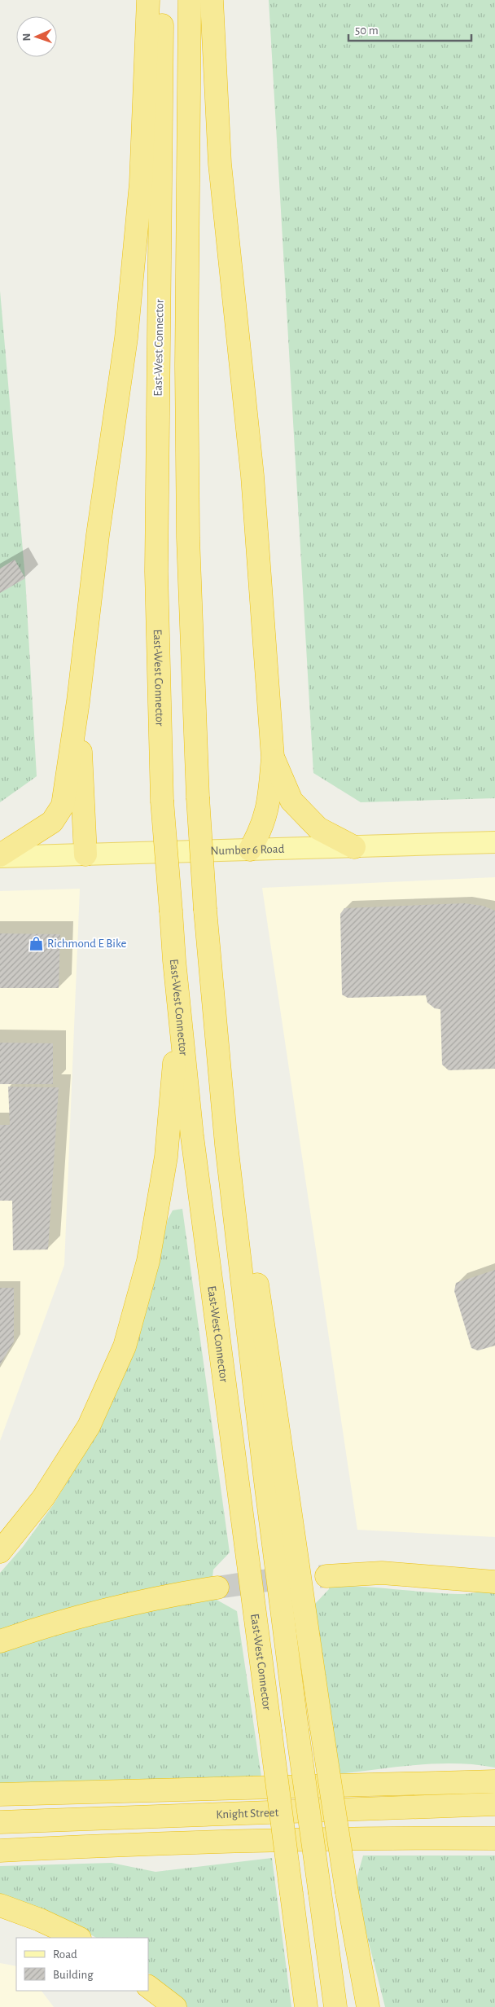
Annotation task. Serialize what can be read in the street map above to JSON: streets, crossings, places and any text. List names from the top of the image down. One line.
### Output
{"streets":{"highway":["East-West Connector","Knight Street"],"main road":["Number 6 Road"]},"places":{"shop":["Richmond E Bike"]},"legend":["Road","Building"],"scale_bar":"50 m","north":"left"}
